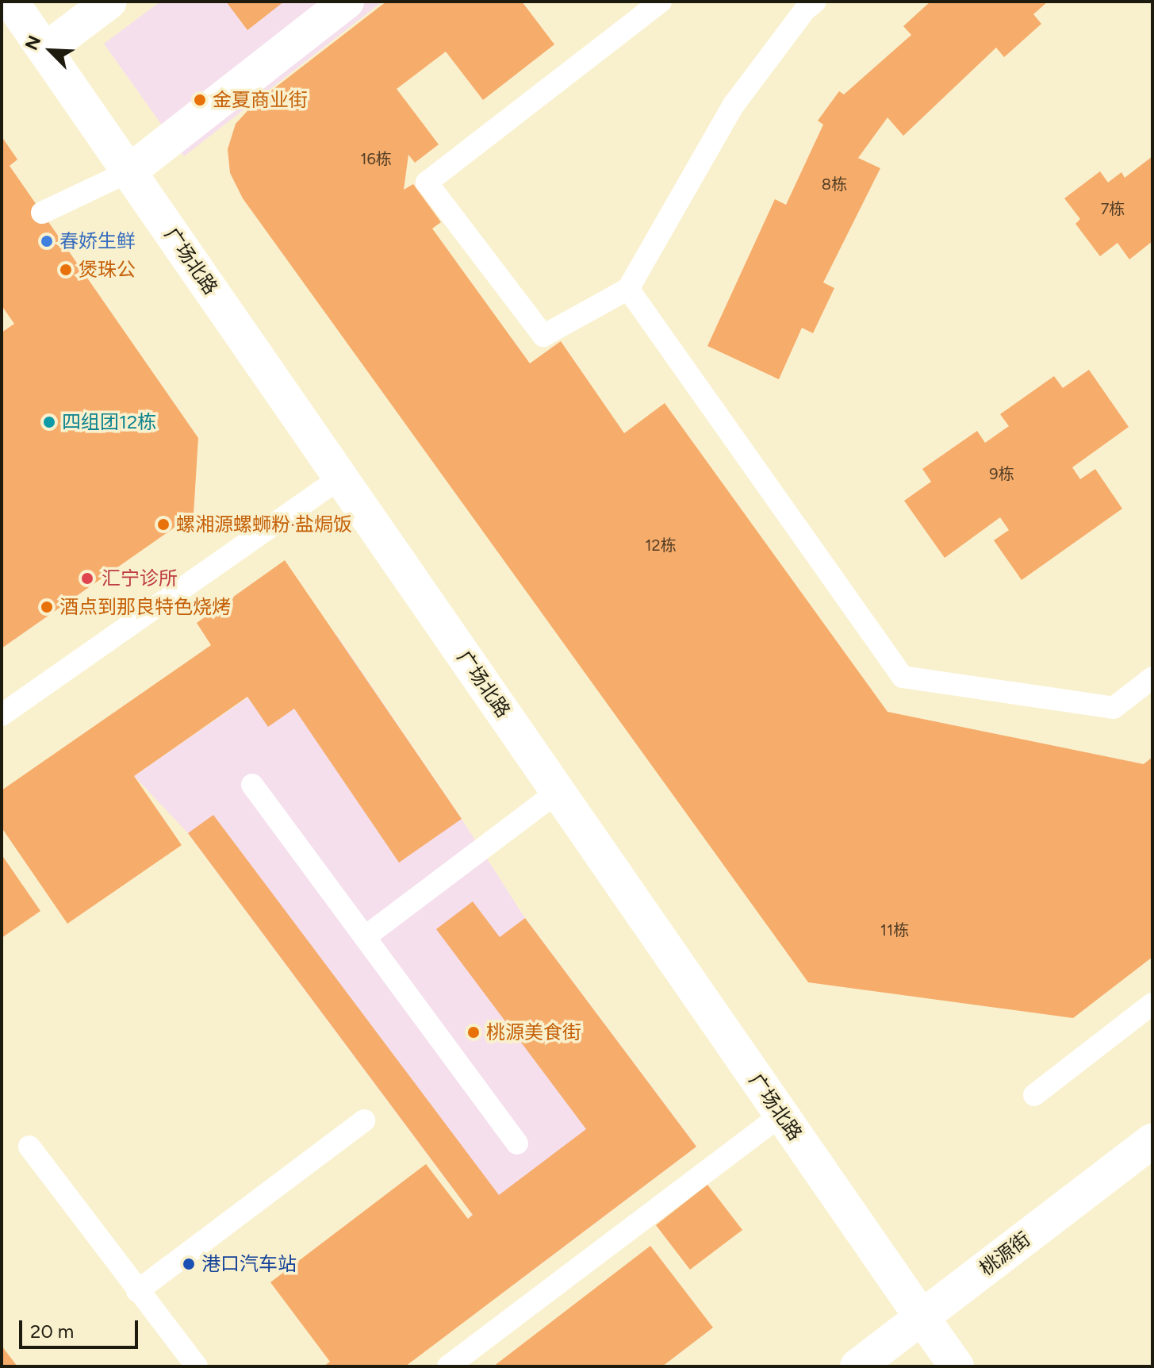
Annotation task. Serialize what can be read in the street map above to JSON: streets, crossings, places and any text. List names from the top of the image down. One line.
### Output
{"streets":{"street":["广场北路","桃源街"]},"crossings":[["广场北路","桃源街"]],"places":["金夏商业街","春娇生鲜","煲珠公","四组团12栋","螺湘源螺蛳粉·盐焗饭","汇宁诊所","酒点到那良特色烧烤","桃源美食街","港口汽车站"],"house_numbers":["16栋","8栋","7栋","9栋","12栋","11栋"],"scale_bar":"20 m","north":"top left"}
